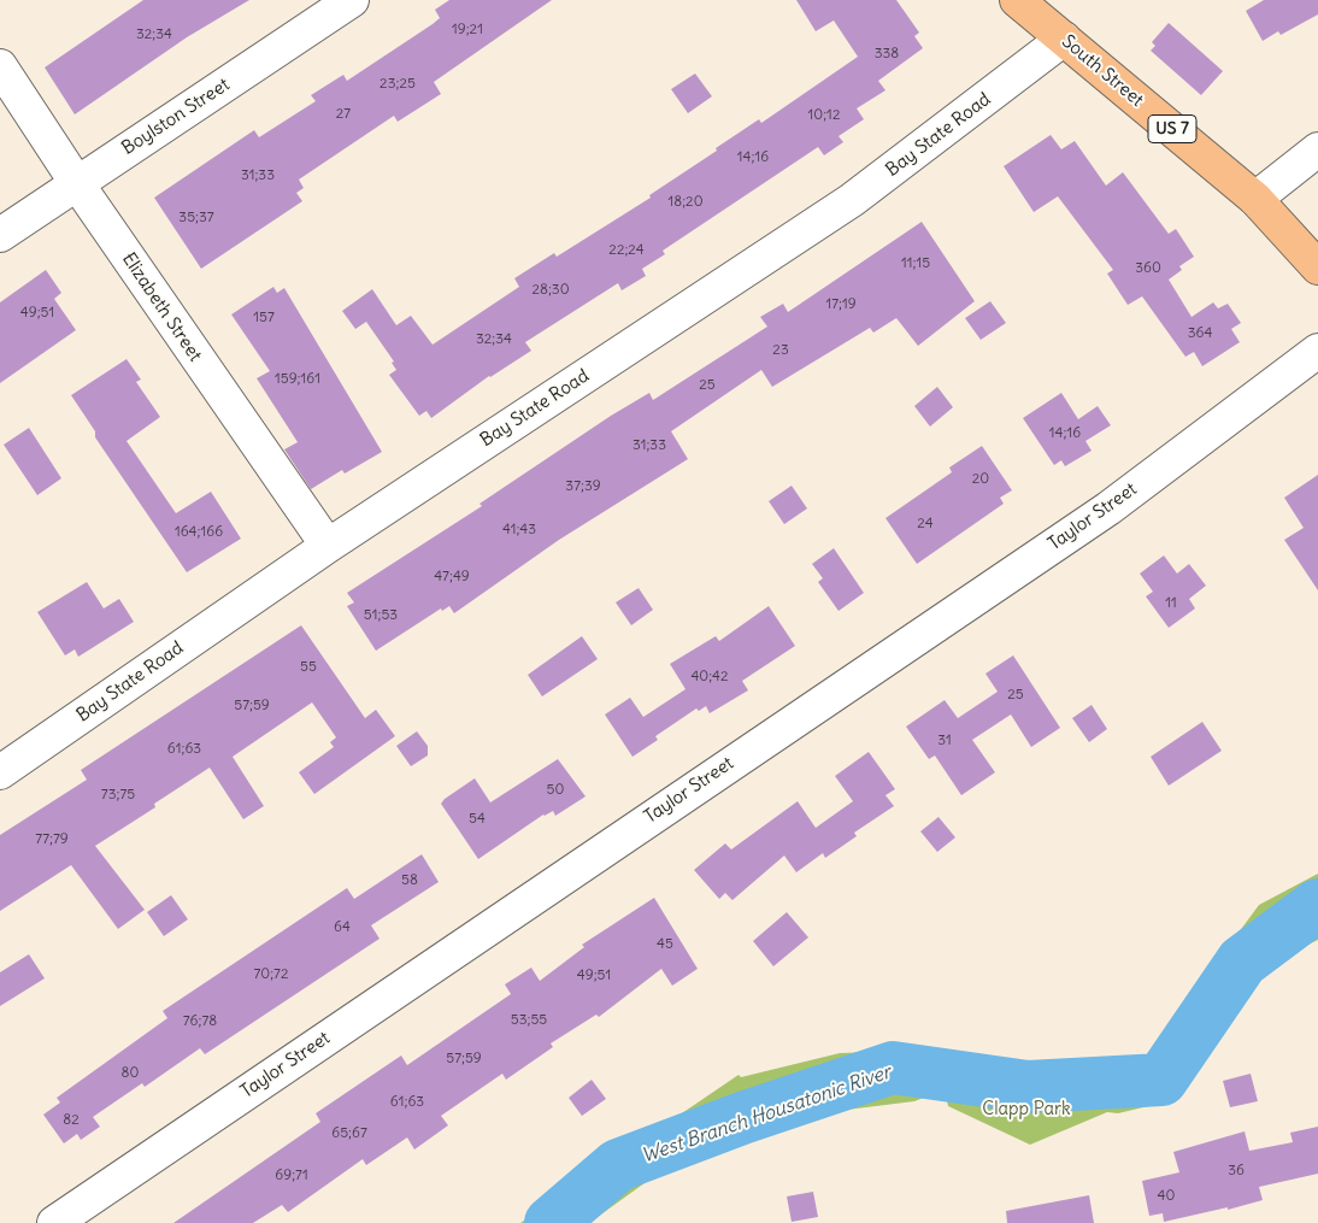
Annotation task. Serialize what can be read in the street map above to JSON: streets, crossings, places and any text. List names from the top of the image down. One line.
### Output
{"streets":{"highway":["South Street","US 7"],"street":["Boylston Street","Bay State Road","Elizabeth Street","Taylor Street"]},"crossings":[["South Street","Bay State Road"],["Boylston Street","Elizabeth Street"],["Bay State Road","Elizabeth Street"]],"water":["West Branch Housatonic River"],"parks":["Clapp Park"],"house_numbers":["19;21","32;34","338","23;25","27","10;12","14;16","31;33","18;20","35;37","22;24","11;15","360","28;30","17;19","49;51","157","364","32;34","23","159;161","25","14;16","31;33","20","37;39","24","41;43","164;166","47;49","11","51;53","55","40;42","25","57;59","31","61;63","50","73;75","54","77;79","58","64","45","70;72","49;51","53;55","76;78","57;59","80","61;63","82","65;67","36","69;71","40"]}
